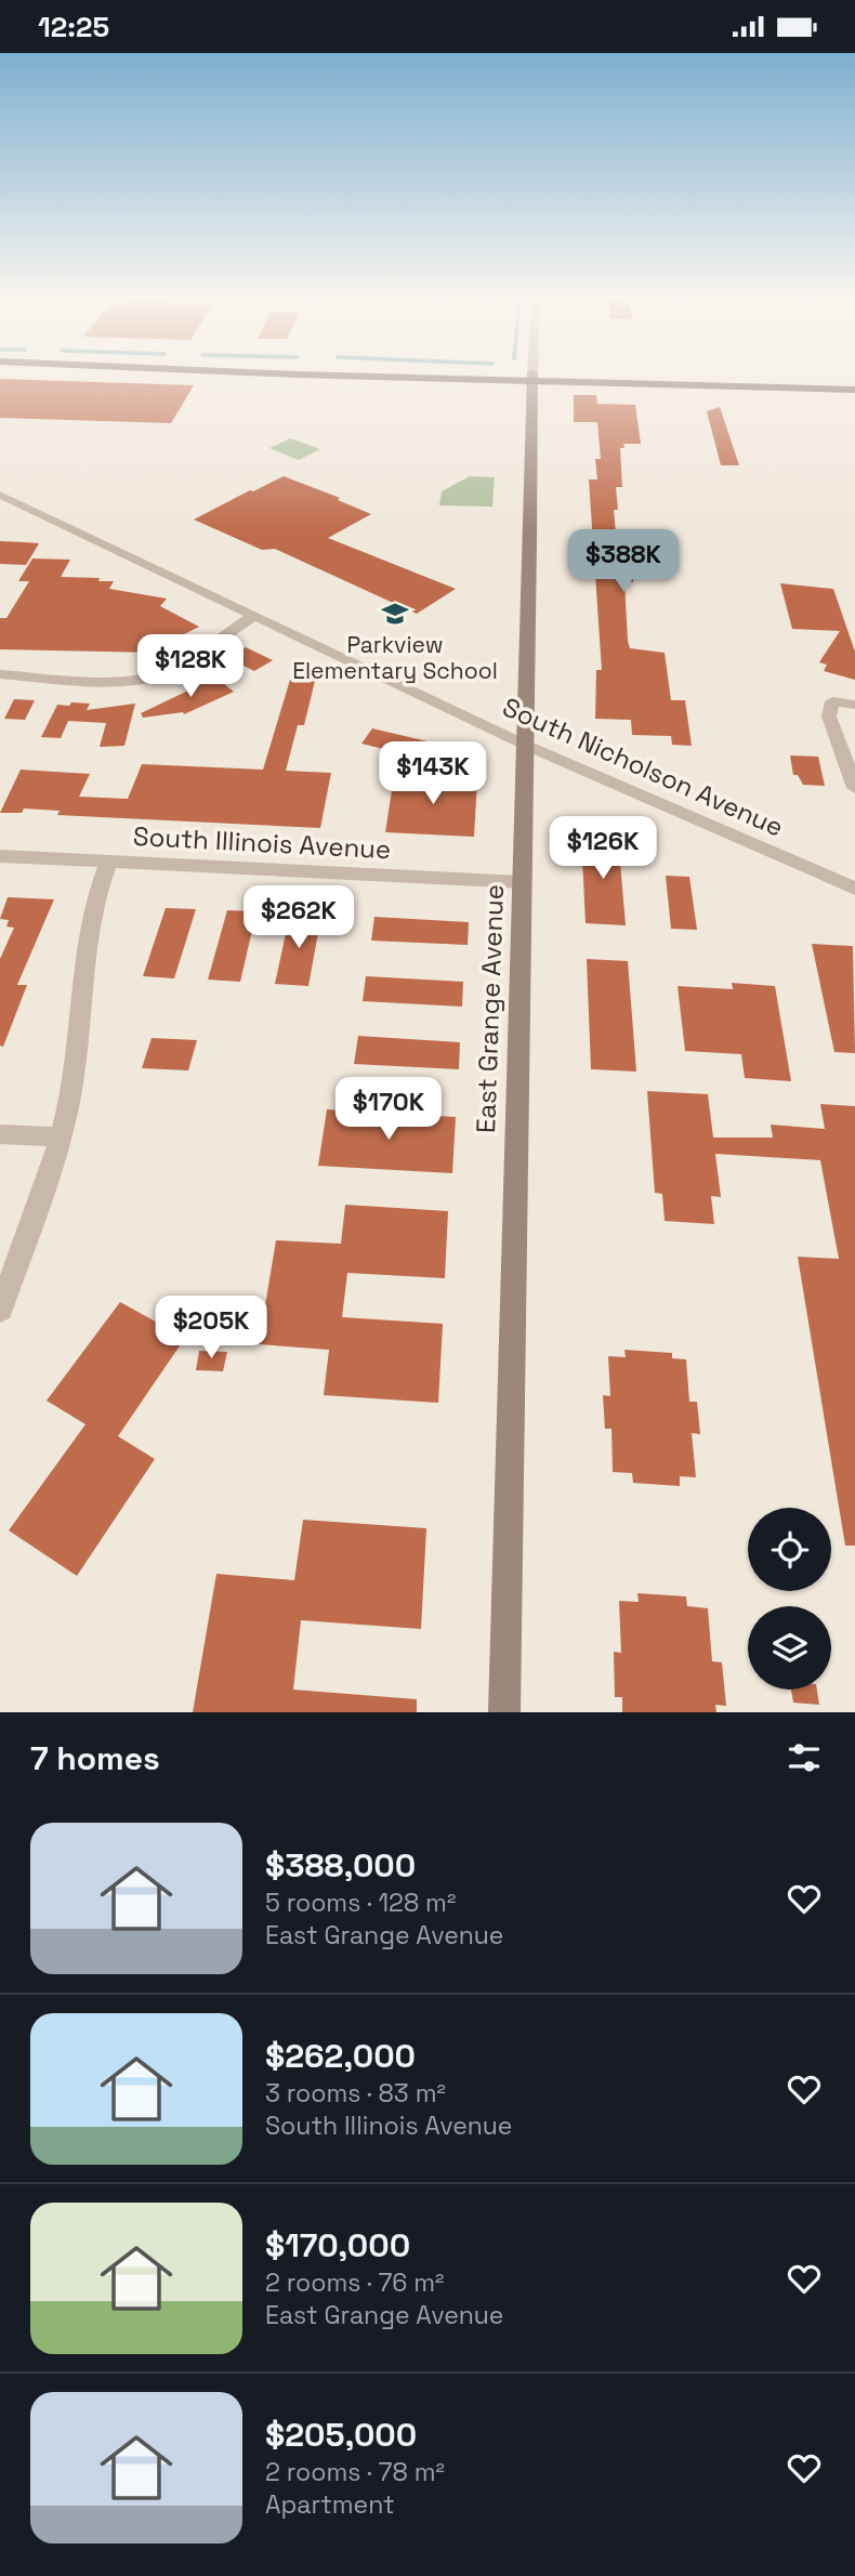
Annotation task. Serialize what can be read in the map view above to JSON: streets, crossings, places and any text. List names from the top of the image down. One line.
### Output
{"streets":{"street":["South Nicholson Avenue","South Illinois Avenue","East Grange Avenue"]},"crossings":[["South Nicholson Avenue","East Grange Avenue"],["South Illinois Avenue","East Grange Avenue"]],"places":{"school or university":["Parkview Elementary School"]},"page":{"status":"12:25","price":["$388K","$128K","$143K","$126K","$262K","$170K","$205K"],"heading":"7 homes","list":[{"name":"$388,000","note":"5 rooms · 128 m² · East Grange Avenue"},{"name":"$262,000","note":"3 rooms · 83 m² · South Illinois Avenue"},{"name":"$170,000","note":"2 rooms · 76 m² · East Grange Avenue"},{"name":"$205,000","note":"2 rooms · 78 m² · Apartment"}]}}
